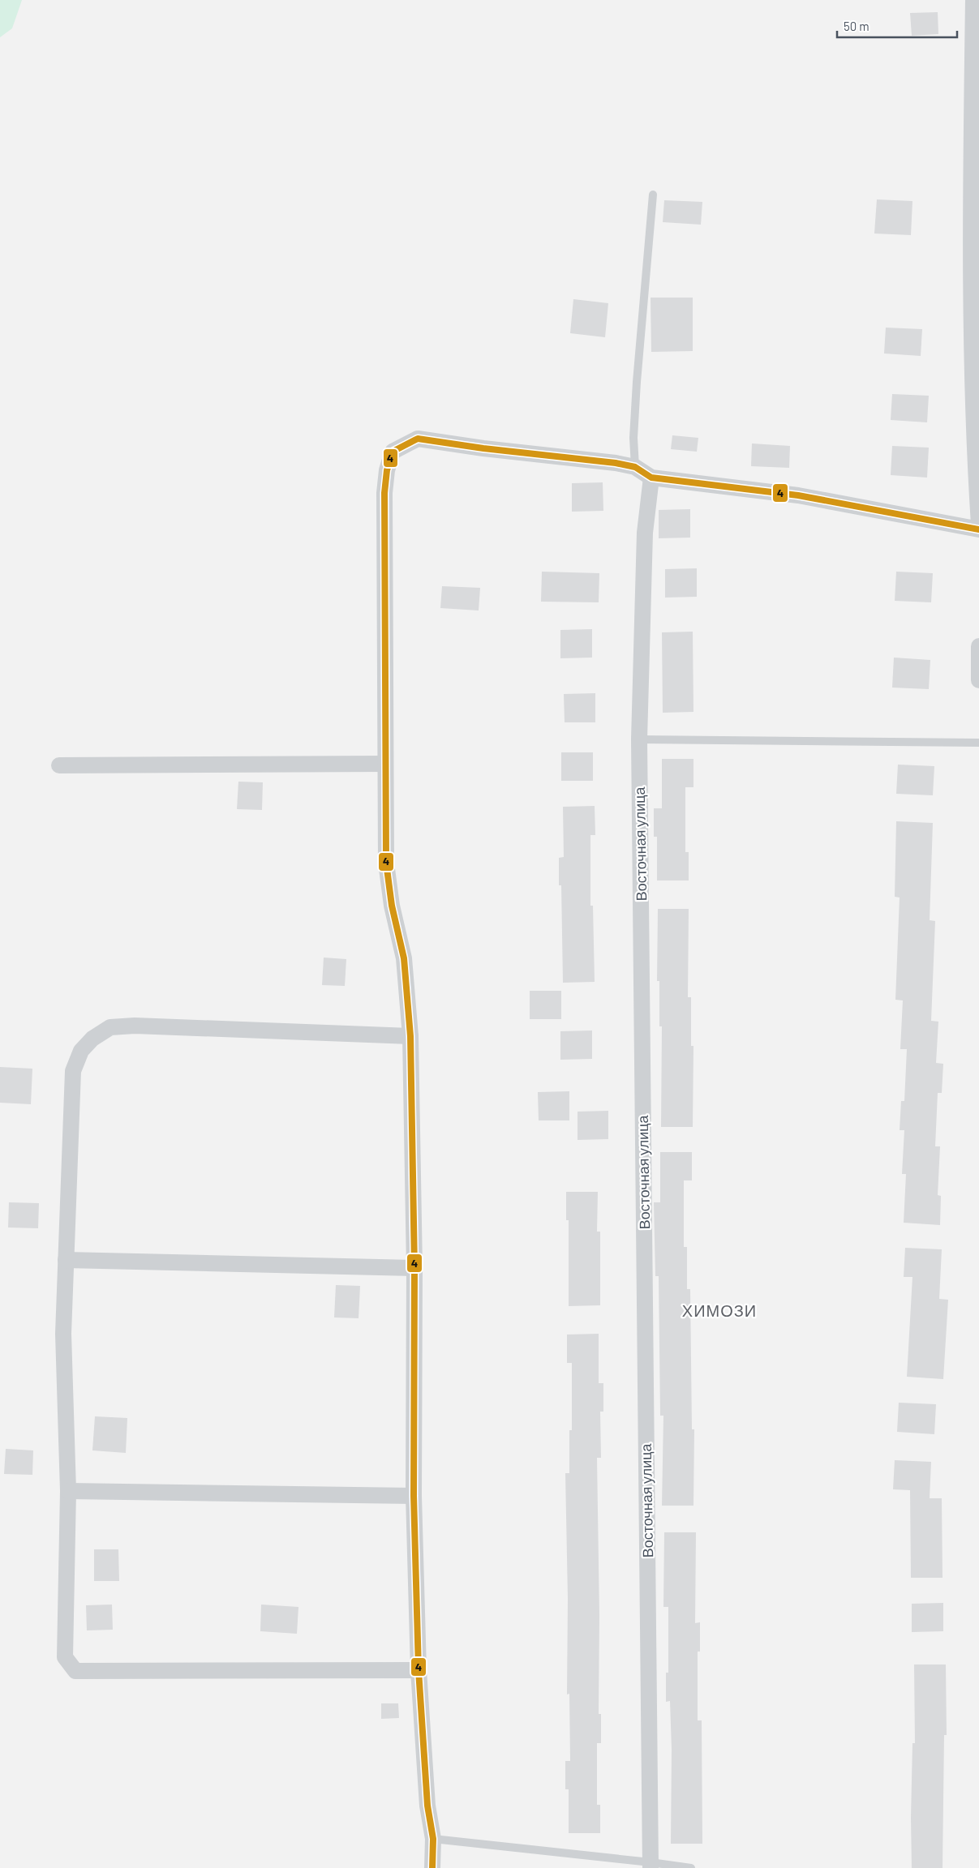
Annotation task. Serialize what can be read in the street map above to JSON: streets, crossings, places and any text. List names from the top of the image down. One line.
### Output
{"streets":{"street":["Восточная улица"]},"districts":["ХИМОЗИ"],"lines":["transit line 4"],"scale_bar":"50 m"}
